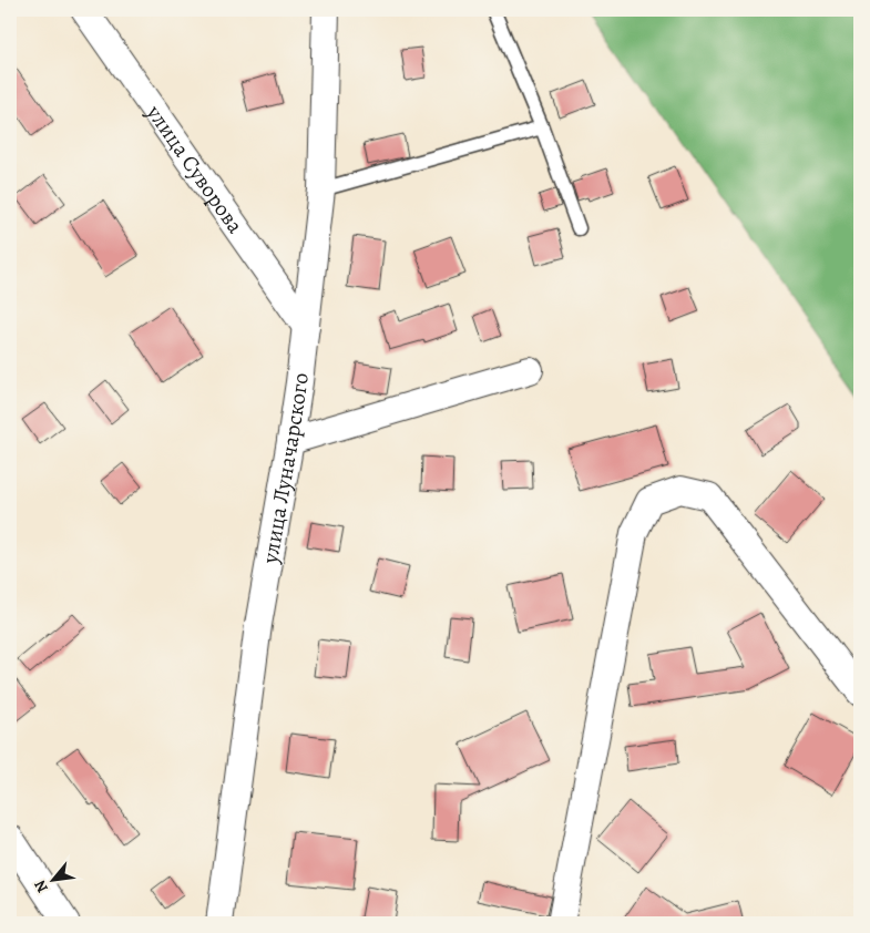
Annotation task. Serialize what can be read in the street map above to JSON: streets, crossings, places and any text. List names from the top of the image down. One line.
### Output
{"streets":{"street":["улица Суворова","улица Луначарского"]},"crossings":[["улица Суворова","улица Луначарского"]],"north":"bottom left"}
